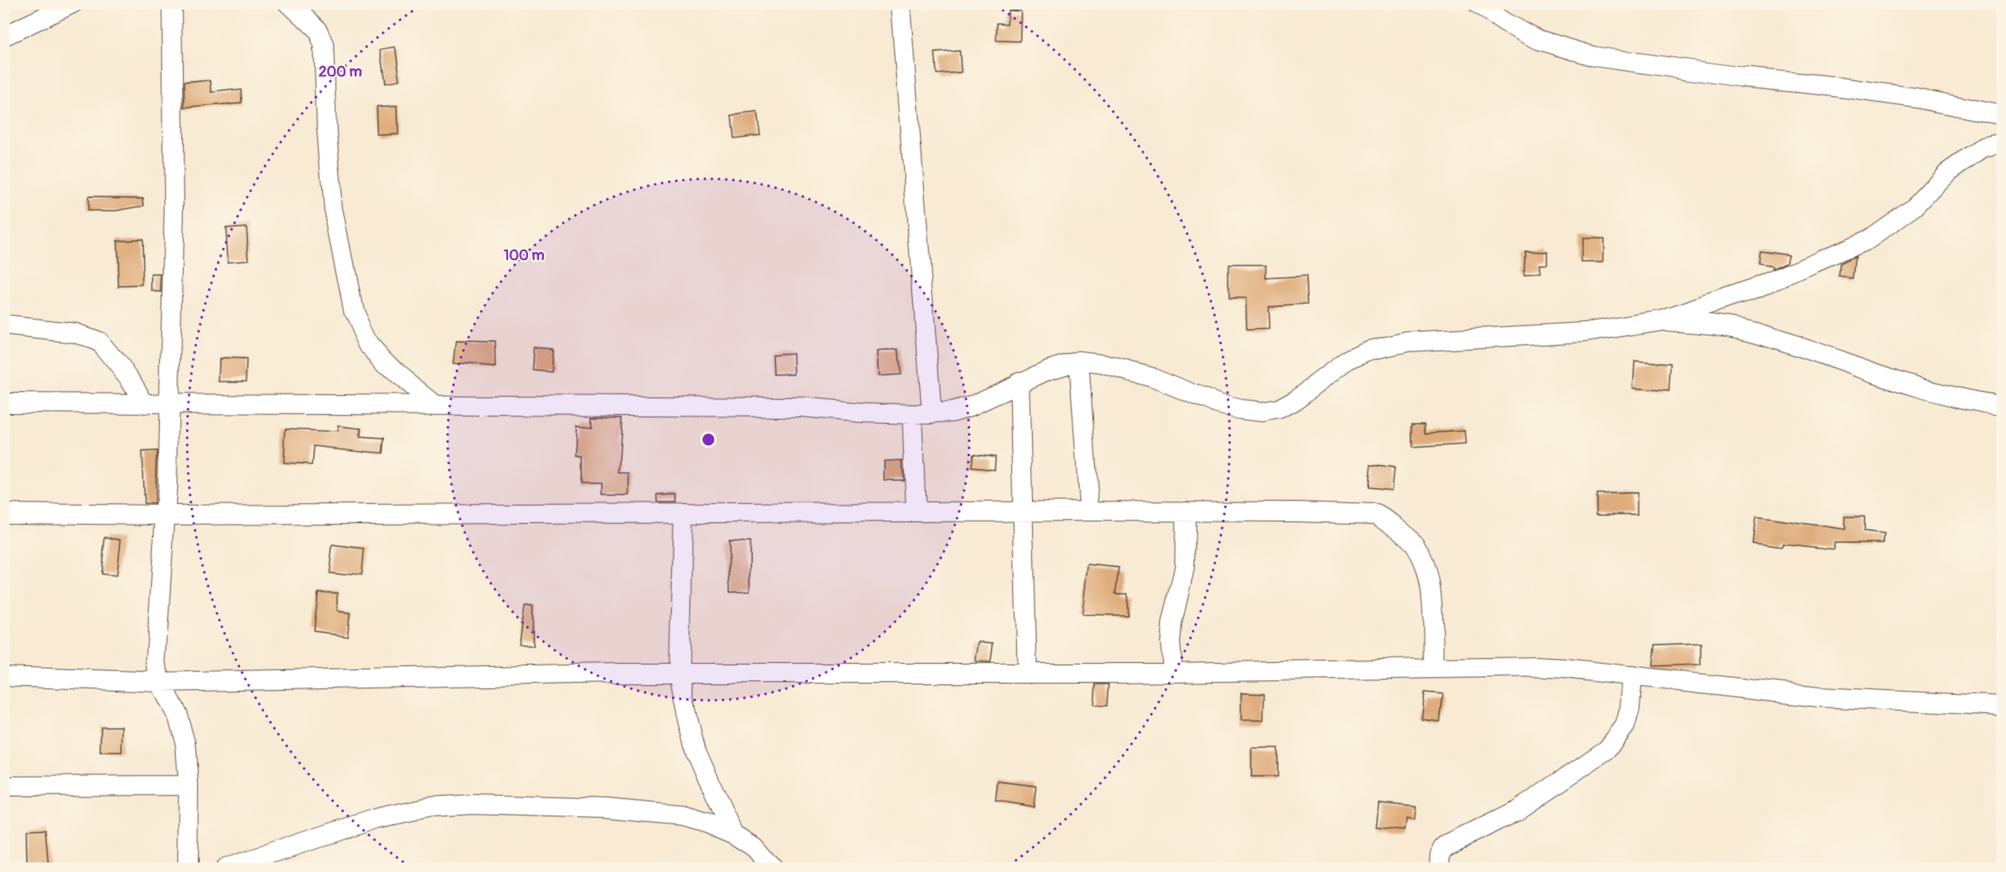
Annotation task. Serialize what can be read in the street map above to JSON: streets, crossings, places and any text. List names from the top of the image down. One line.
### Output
{"rings":["200 m","100 m"]}
